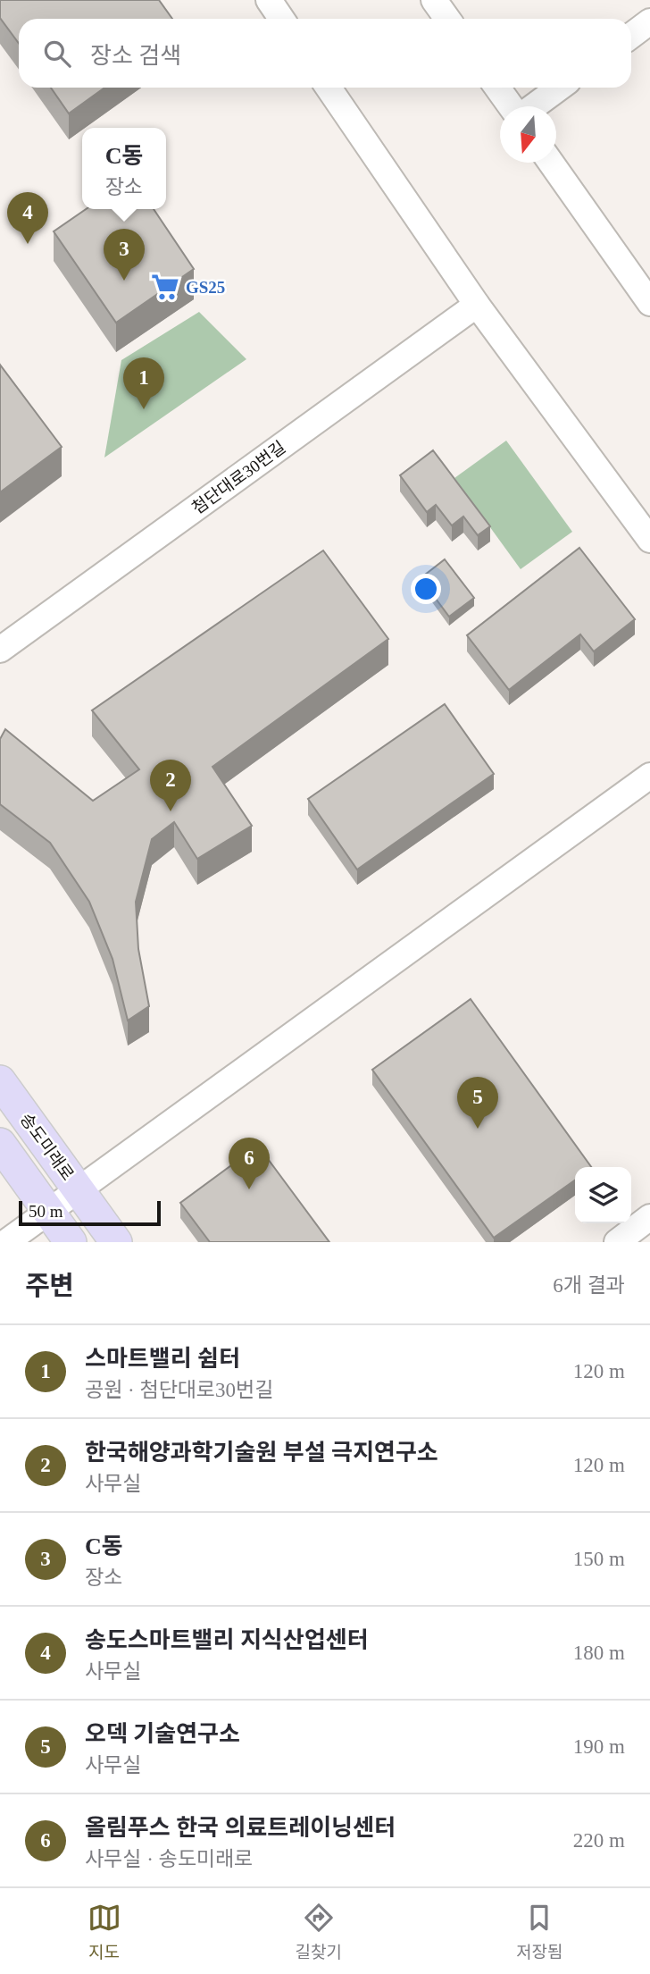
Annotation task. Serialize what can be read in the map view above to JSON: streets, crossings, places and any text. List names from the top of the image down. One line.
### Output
{"streets":{"main road":["송도미래로"],"street":["첨단대로30번길"]},"places":{"supermarket":["GS25"]},"scale_bar":"50 m","north":"bottom","page":{"search":"장소 검색","popup":["C동","장소"],"pins":["4","3","1","2","5","6"],"scale":"50 m","heading":["주변","6개 결과"],"list":[{"mark":"1","name":"스마트밸리 쉼터","note":"공원 · 첨단대로30번길","value":"120 m"},{"mark":"2","name":"한국해양과학기술원 부설 극지연구소","note":"사무실","value":"120 m"},{"mark":"3","name":"C동","note":"장소","value":"150 m"},{"mark":"4","name":"송도스마트밸리 지식산업센터","note":"사무실","value":"180 m"},{"mark":"5","name":"오덱 기술연구소","note":"사무실","value":"190 m"},{"mark":"6","name":"올림푸스 한국 의료트레이닝센터","note":"사무실 · 송도미래로","value":"220 m"}],"nav":["지도","길찾기","저장됨"]}}
